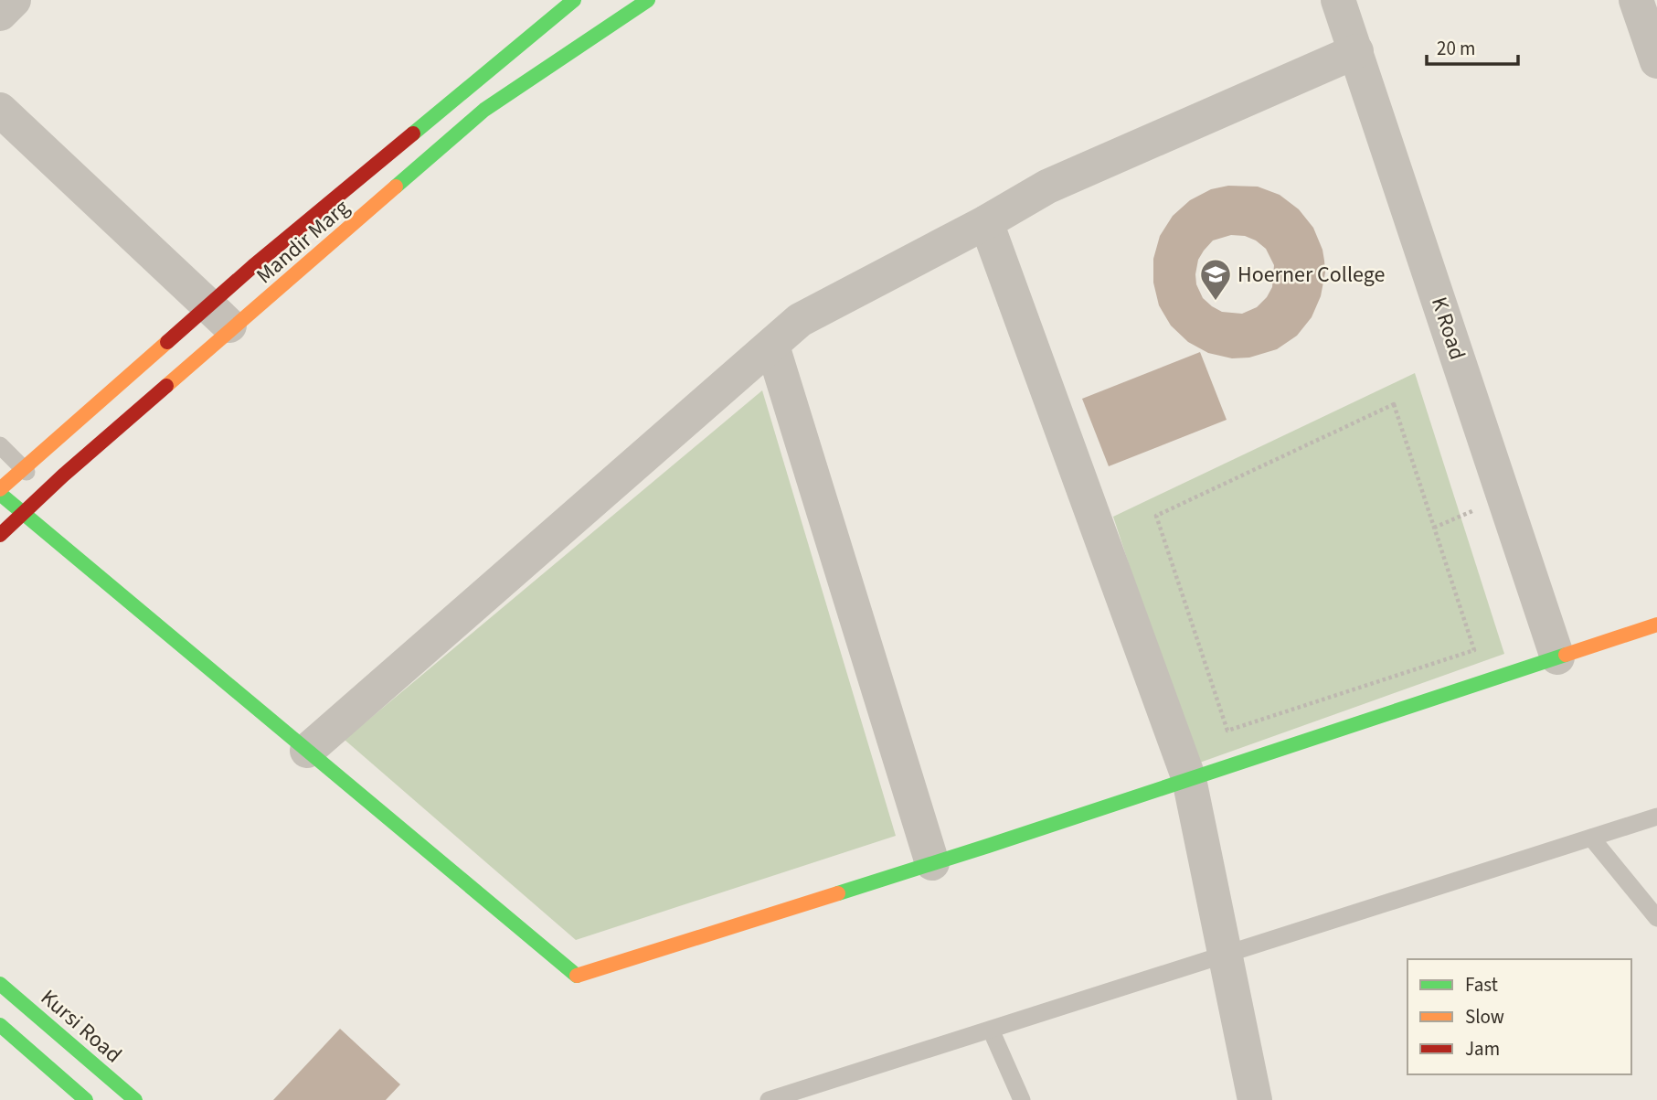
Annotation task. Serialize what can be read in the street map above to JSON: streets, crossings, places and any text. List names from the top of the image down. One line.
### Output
{"streets":{"main road":["Mandir Marg","Kursi Road"],"street":["K Road"]},"places":{"school or university":["Hoerner College"]},"legend":["Fast","Slow","Jam"],"scale_bar":"20 m"}
